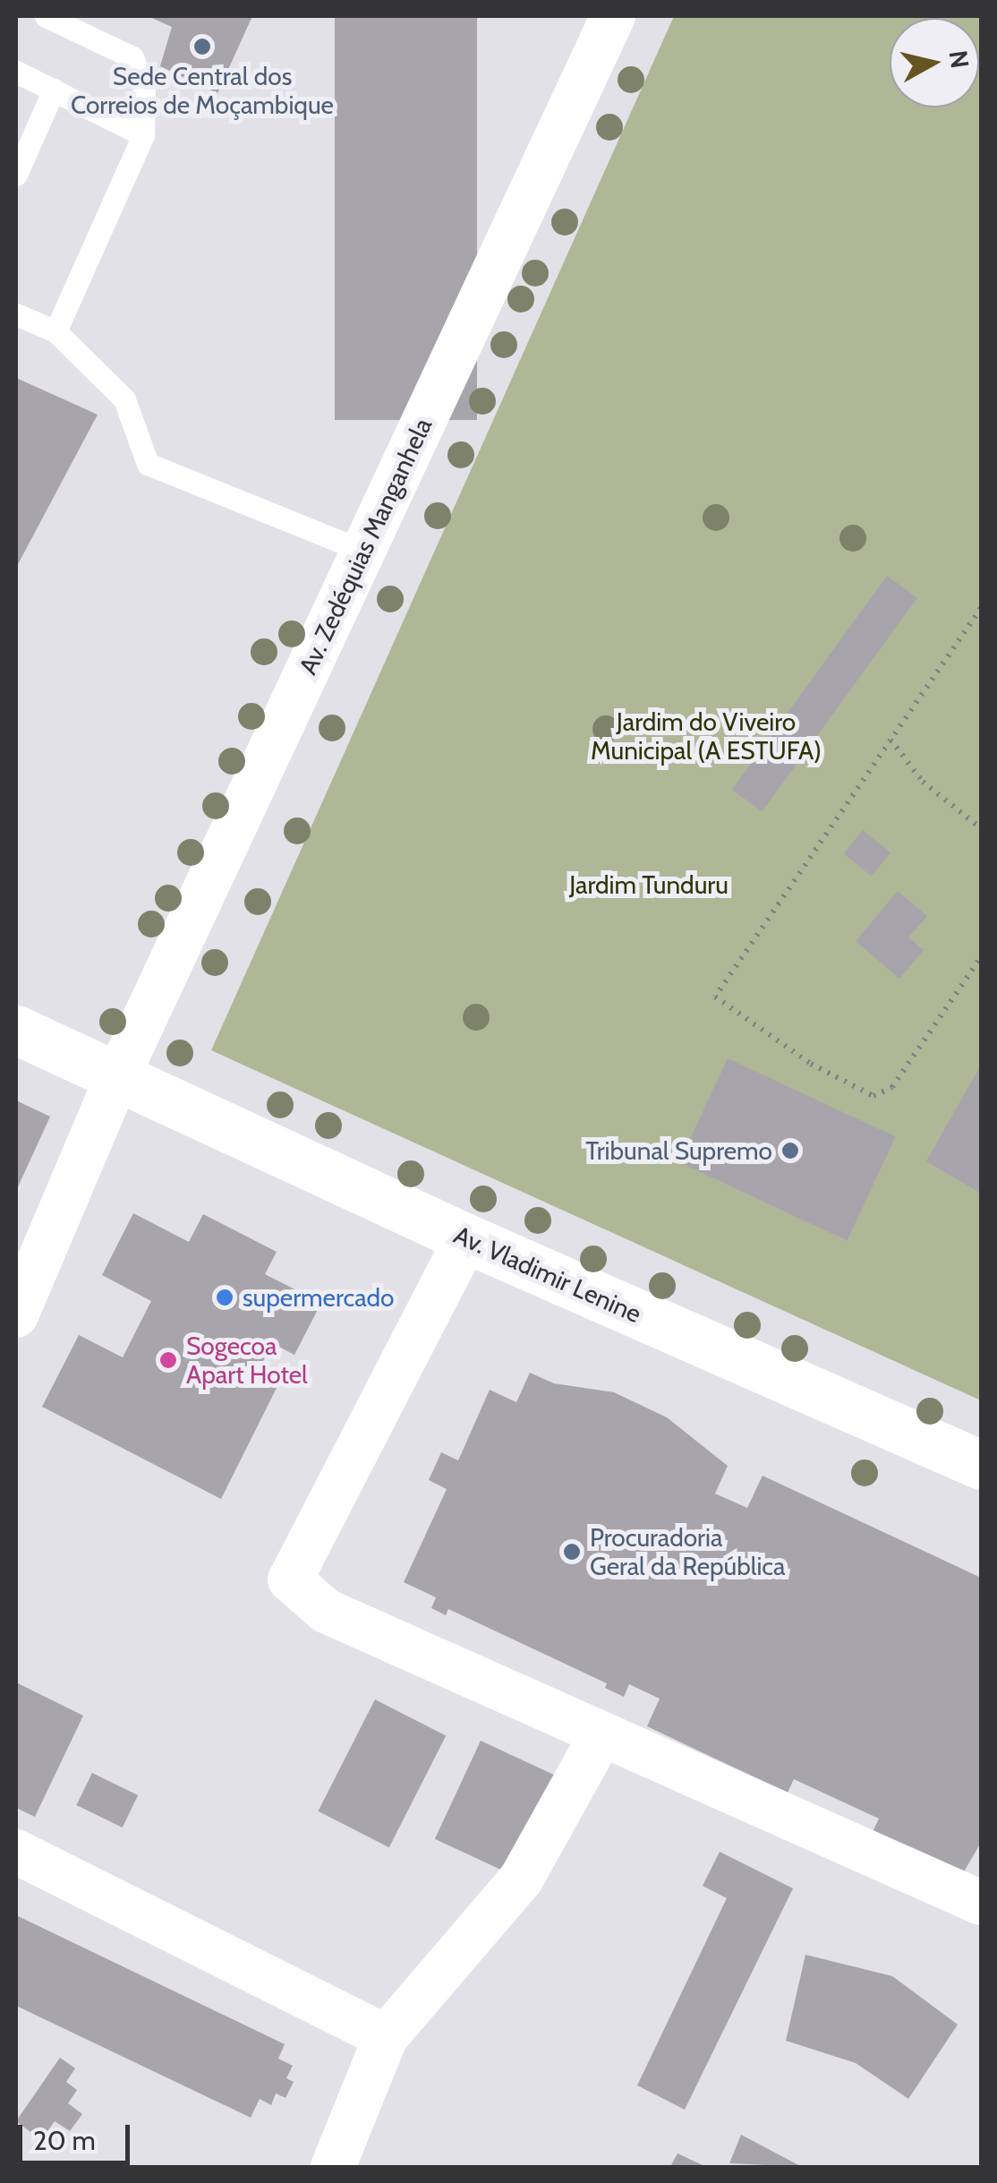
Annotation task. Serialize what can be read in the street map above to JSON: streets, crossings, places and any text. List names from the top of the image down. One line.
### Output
{"streets":{"main road":["Av. Vladimir Lenine"],"street":["Av. Zedéquias Manganhela"]},"crossings":[["Av. Zedéquias Manganhela","Av. Vladimir Lenine"]],"parks":["Jardim do Viveiro Municipal (A ESTUFA)","Jardim Tunduru"],"places":["Sede Central dos Correios de Moçambique","Tribunal Supremo","supermercado","Sogecoa Apart Hotel","Procuradoria Geral da República"],"scale_bar":"20 m","north":"right"}
